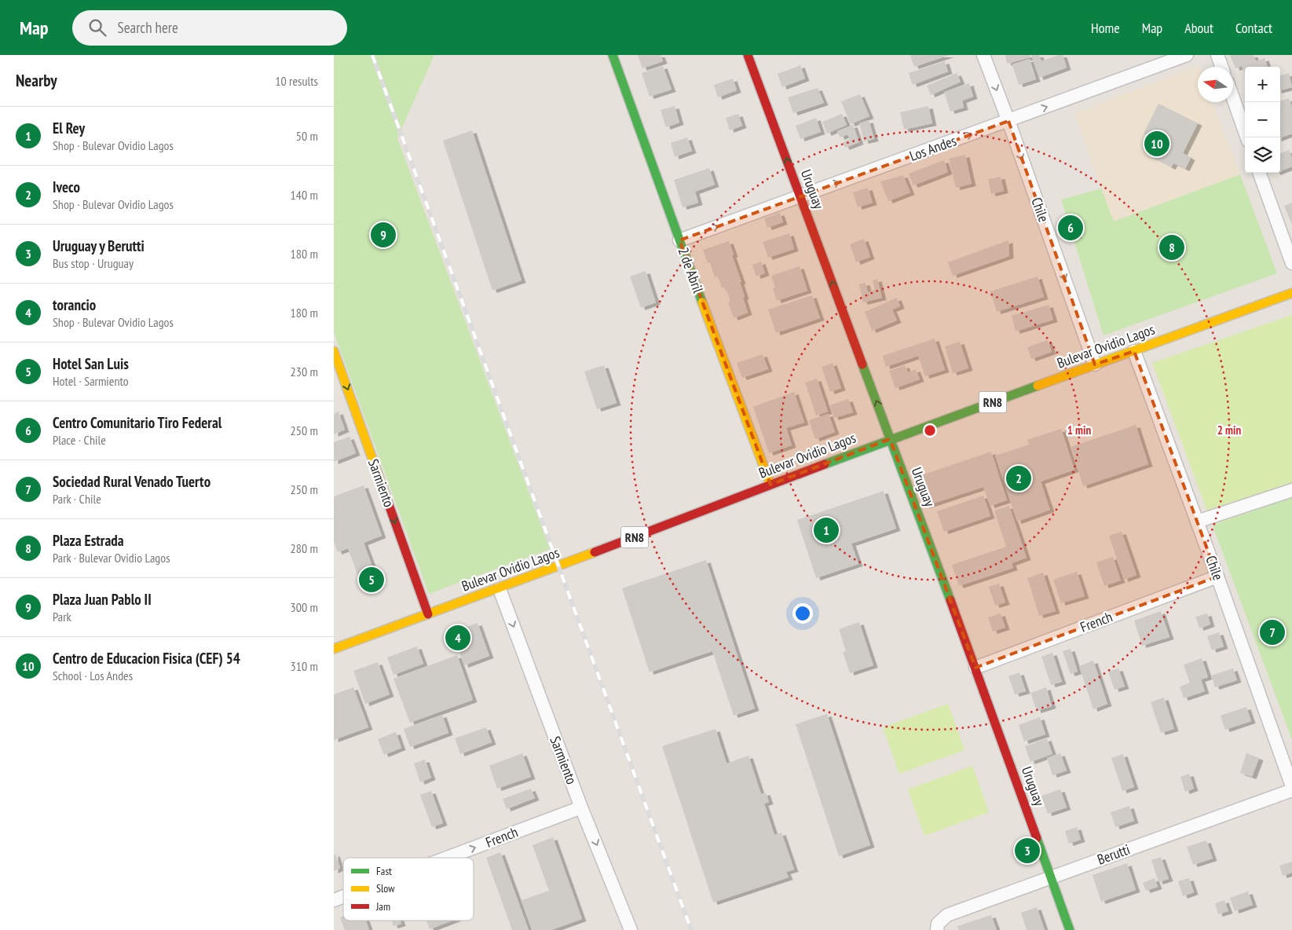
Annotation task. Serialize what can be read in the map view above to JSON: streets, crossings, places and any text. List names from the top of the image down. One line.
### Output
{"streets":{"main road":["Uruguay","2 de Abril","Bulevar Ovidio Lagos","RN8","Sarmiento"],"street":["Los Andes","Chile","French","Berutti"]},"crossings":[["Los Andes","Uruguay"],["Los Andes","Chile"],["Los Andes","2 de Abril"],["Uruguay","Bulevar Ovidio Lagos"],["Uruguay","French"],["Uruguay","Berutti"],["Chile","Bulevar Ovidio Lagos"],["Chile","French"],["2 de Abril","Bulevar Ovidio Lagos"],["Bulevar Ovidio Lagos","Sarmiento"],["Sarmiento","French"]],"one_way":["Los Andes","Uruguay","Chile","Sarmiento","French"],"legend":["Fast","Slow","Jam"],"north":"left","page":{"header":"Map","search":"Search here","nav":["Home","Map","About","Contact"],"heading":["Nearby","10 results"],"map_buttons":["+","−"],"list":[{"mark":"1","name":"El Rey","note":"Shop · Bulevar Ovidio Lagos","value":"50 m"},{"mark":"2","name":"Iveco","note":"Shop · Bulevar Ovidio Lagos","value":"140 m"},{"mark":"3","name":"Uruguay y Berutti","note":"Bus stop · Uruguay","value":"180 m"},{"mark":"4","name":"torancio","note":"Shop · Bulevar Ovidio Lagos","value":"180 m"},{"mark":"5","name":"Hotel San Luis","note":"Hotel · Sarmiento","value":"230 m"},{"mark":"6","name":"Centro Comunitario Tiro Federal","note":"Place · Chile","value":"250 m"},{"mark":"7","name":"Sociedad Rural Venado Tuerto","note":"Park · Chile","value":"250 m"},{"mark":"8","name":"Plaza Estrada","note":"Park · Bulevar Ovidio Lagos","value":"280 m"},{"mark":"9","name":"Plaza Juan Pablo II","note":"Park","value":"300 m"},{"mark":"10","name":"Centro de Educacion Fisica (CEF) 54","note":"School · Los Andes","value":"310 m"}],"pins":["10","6","9","8","2","1","5","7","4","3"]},"rings":["1 min","2 min"]}
